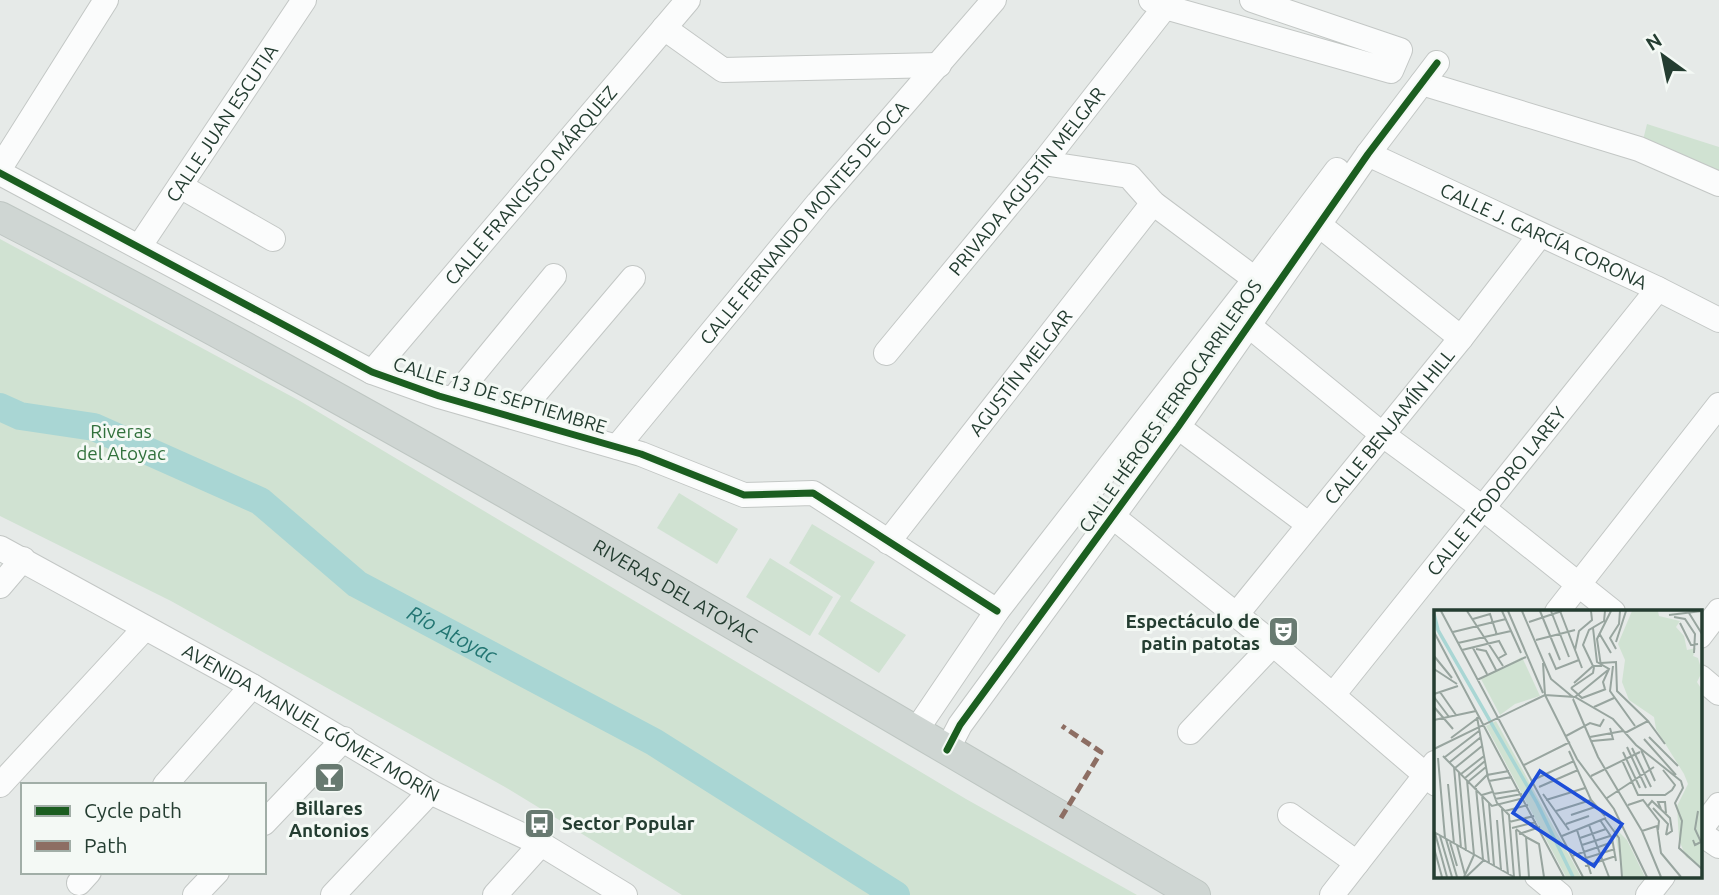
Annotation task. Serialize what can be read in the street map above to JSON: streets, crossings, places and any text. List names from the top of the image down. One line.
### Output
{"streets":{"main road":["RIVERAS DEL ATOYAC"],"street":["CALLE JUAN ESCUTIA","PRIVADA AGUSTÍN MELGAR","CALLE FRANCISCO MÁRQUEZ","CALLE FERNANDO MONTES DE OCA","CALLE J. GARCÍA CORONA","AGUSTÍN MELGAR","CALLE 13 DE SEPTIEMBRE","CALLE HÉROES FERROCARRILEROS","CALLE BENJAMÍN HILL","CALLE TEODORO LAREY","AVENIDA MANUEL GÓMEZ MORÍN"]},"crossings":[["CALLE JUAN ESCUTIA","CALLE 13 DE SEPTIEMBRE"],["CALLE FRANCISCO MÁRQUEZ","CALLE 13 DE SEPTIEMBRE"],["CALLE FERNANDO MONTES DE OCA","CALLE 13 DE SEPTIEMBRE"],["CALLE J. GARCÍA CORONA","CALLE HÉROES FERROCARRILEROS"],["CALLE J. GARCÍA CORONA","CALLE BENJAMÍN HILL"],["CALLE J. GARCÍA CORONA","CALLE TEODORO LAREY"],["AGUSTÍN MELGAR","CALLE 13 DE SEPTIEMBRE"],["CALLE HÉROES FERROCARRILEROS","RIVERAS DEL ATOYAC"]],"water":["Río Atoyac"],"parks":["Riveras del Atoyac"],"places":{"theatre":["Espectáculo de patin patotas"],"bar":["Billares Antonios"],"bus stop":["Sector Popular"]},"legend":["Cycle path","Path"],"north":"top left"}
